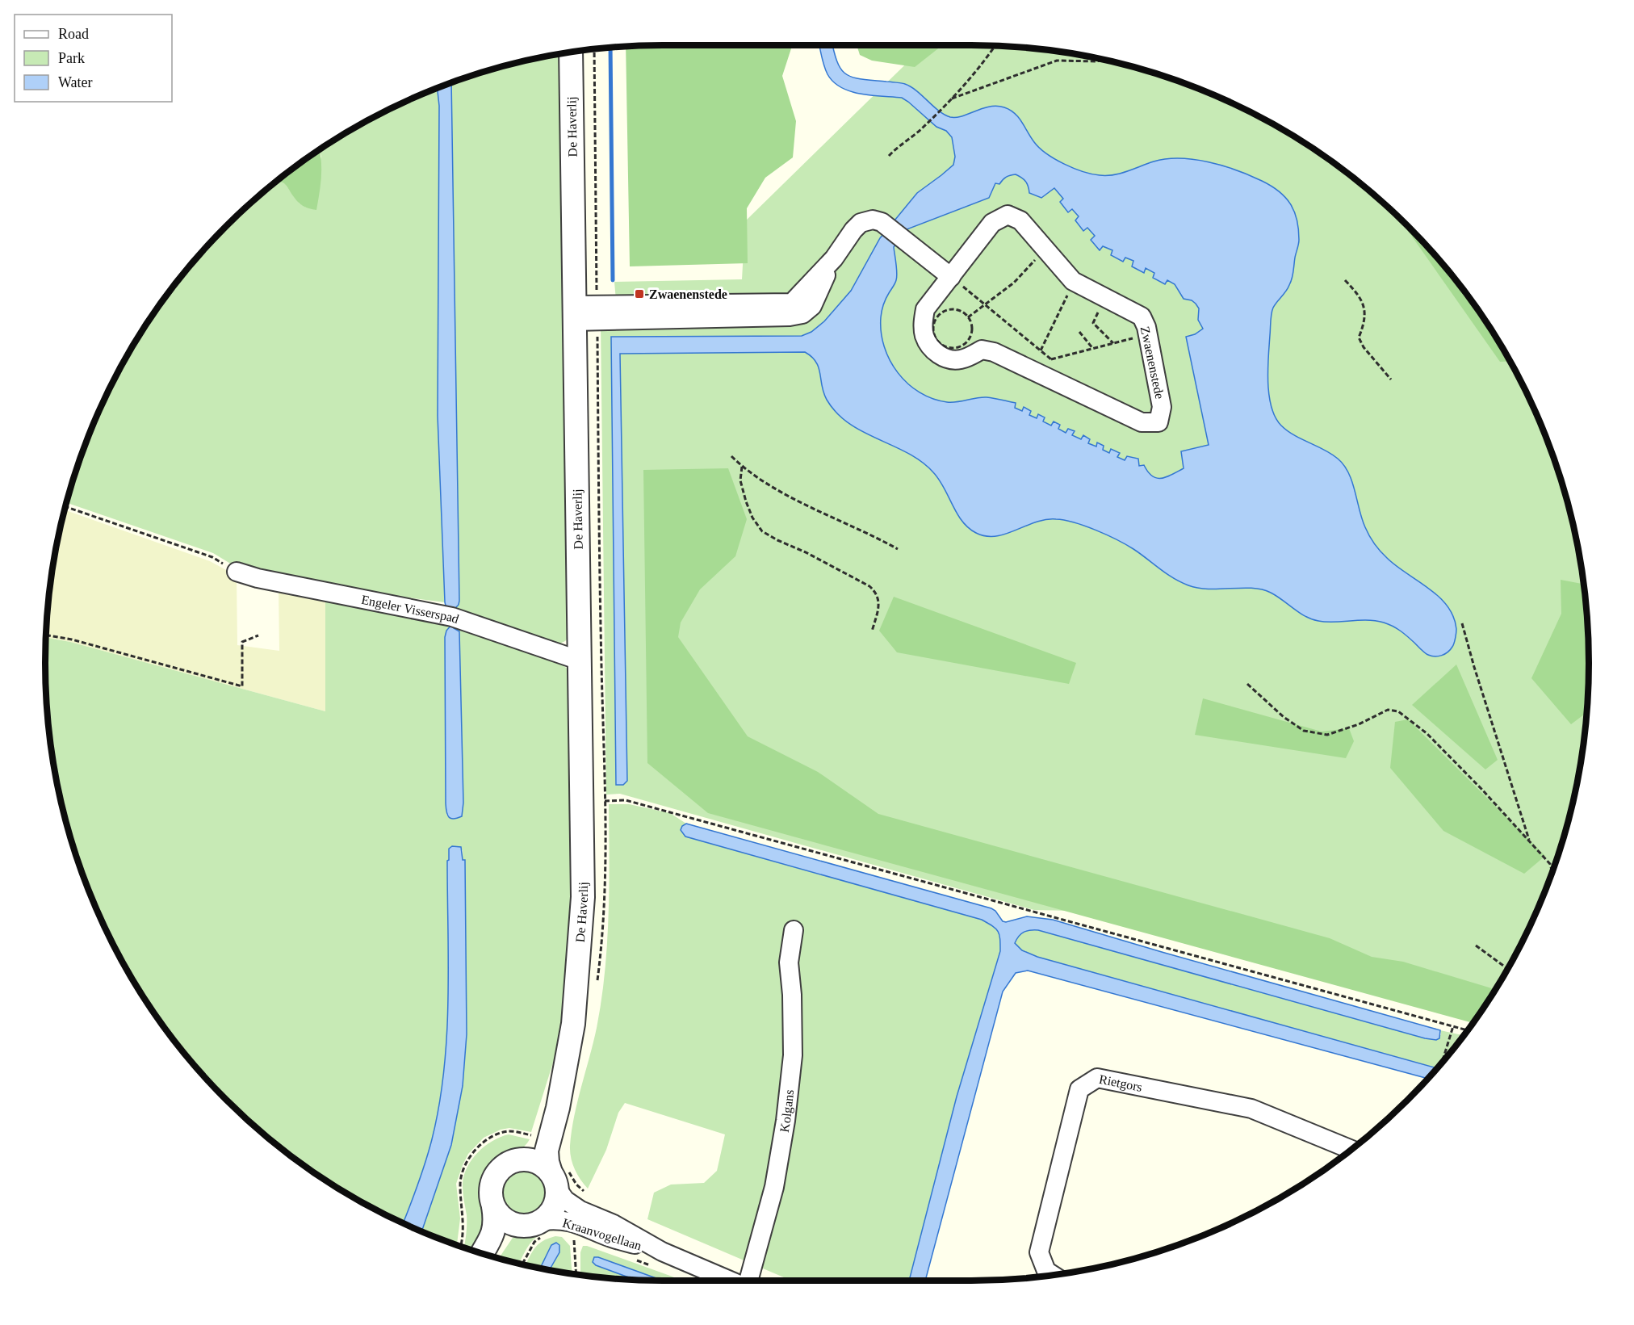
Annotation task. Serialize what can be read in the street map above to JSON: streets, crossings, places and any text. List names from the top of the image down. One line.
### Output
{"streets":{"street":["De Haverlij","Zwaenenstede","Engeler Visserspad","Rietgors","Kolgans","Kraanvogellaan"]},"crossings":[["De Haverlij","Engeler Visserspad"],["De Haverlij","Kraanvogellaan"]],"places":{"transit":["Zwaenenstede"]},"legend":["Road","Park","Water"]}
